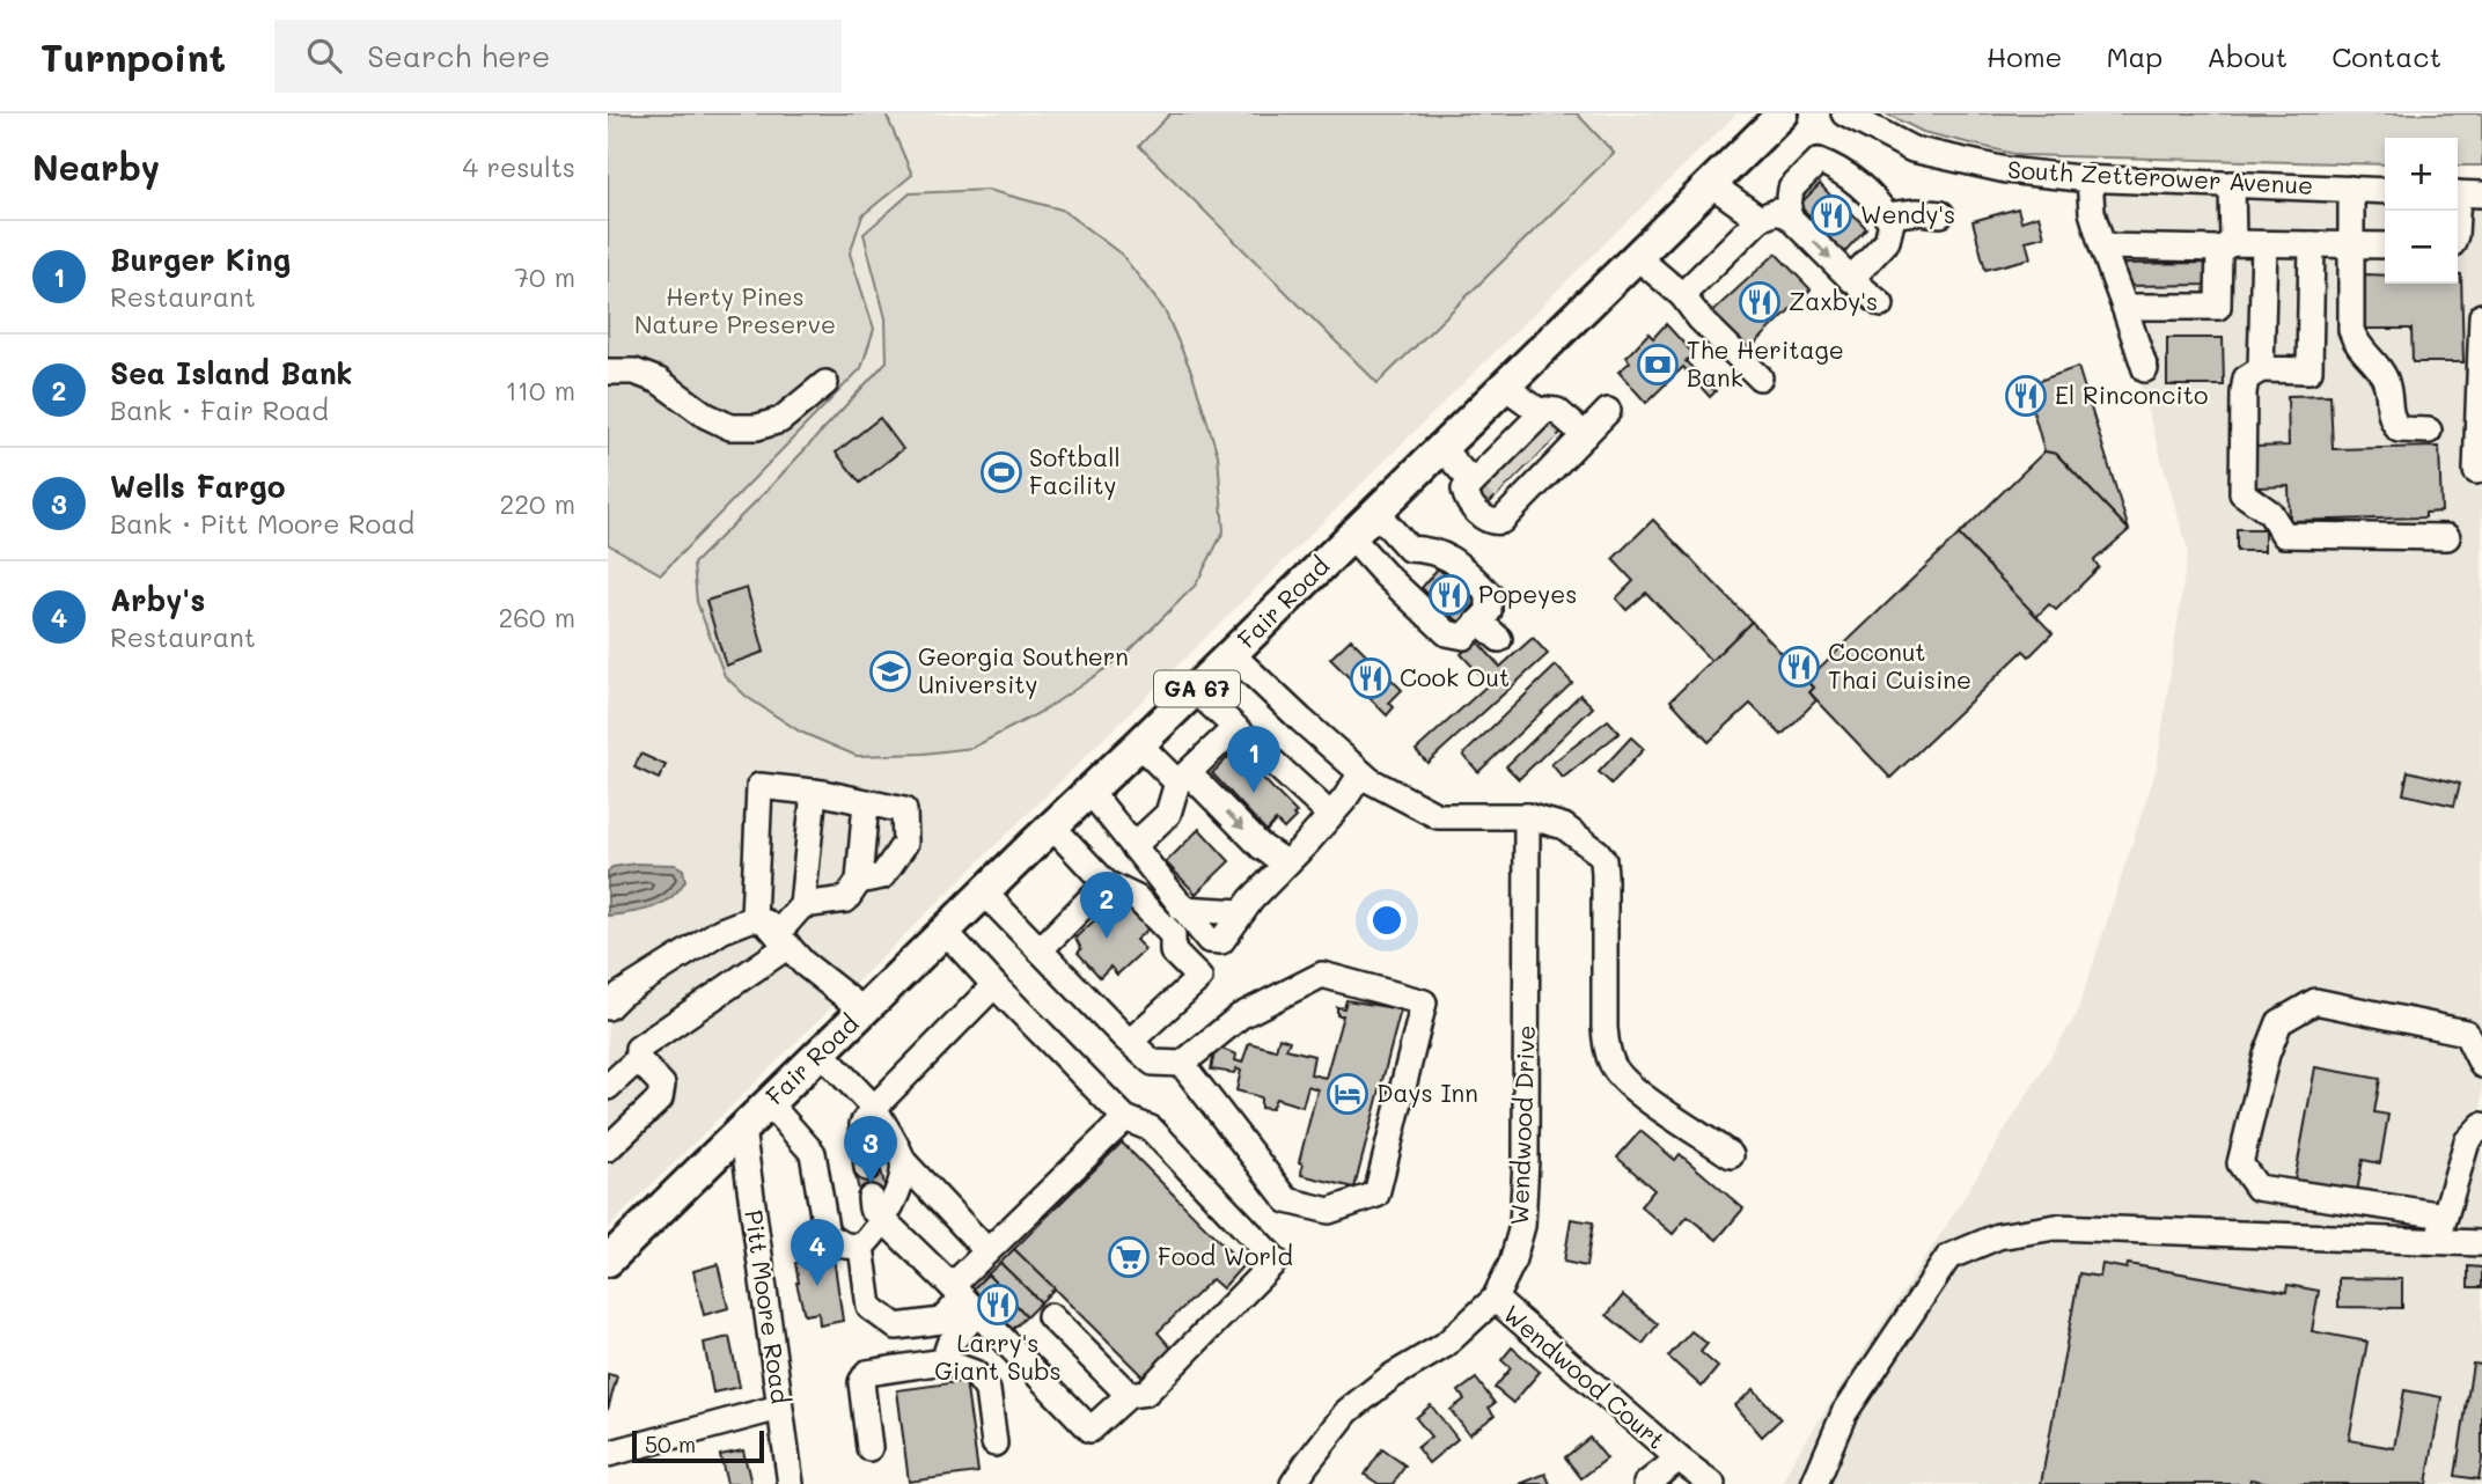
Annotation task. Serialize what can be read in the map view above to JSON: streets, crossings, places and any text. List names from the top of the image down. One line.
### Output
{"streets":{"main road":["Fair Road","GA 67"],"street":["South Zetterower Avenue","Wendwood Drive","Pitt Moore Road","Wendwood Court"]},"crossings":[["Fair Road","Pitt Moore Road"],["Wendwood Drive","Wendwood Court"]],"parks":["Herty Pines Nature Preserve"],"places":{"restaurant":["Wendy's","Zaxby's","El Rinconcito","Popeyes","Coconut Thai Cuisine","Cook Out","Larry's Giant Subs"],"bank":["The Heritage Bank"],"sports":["Softball Facility"],"school or university":["Georgia Southern University"],"hotel":["Days Inn"],"supermarket":["Food World"]},"scale_bar":"50 m","page":{"header":"Turnpoint","search":"Search here","nav":["Home","Map","About","Contact"],"heading":["Nearby","4 results"],"map_buttons":["+","−"],"list":[{"mark":"1","name":"Burger King","note":"Restaurant","value":"70 m"},{"mark":"2","name":"Sea Island Bank","note":"Bank · Fair Road","value":"110 m"},{"mark":"3","name":"Wells Fargo","note":"Bank · Pitt Moore Road","value":"220 m"},{"mark":"4","name":"Arby's","note":"Restaurant","value":"260 m"}],"pins":["1","2","3","4"],"scale":"50 m"}}
